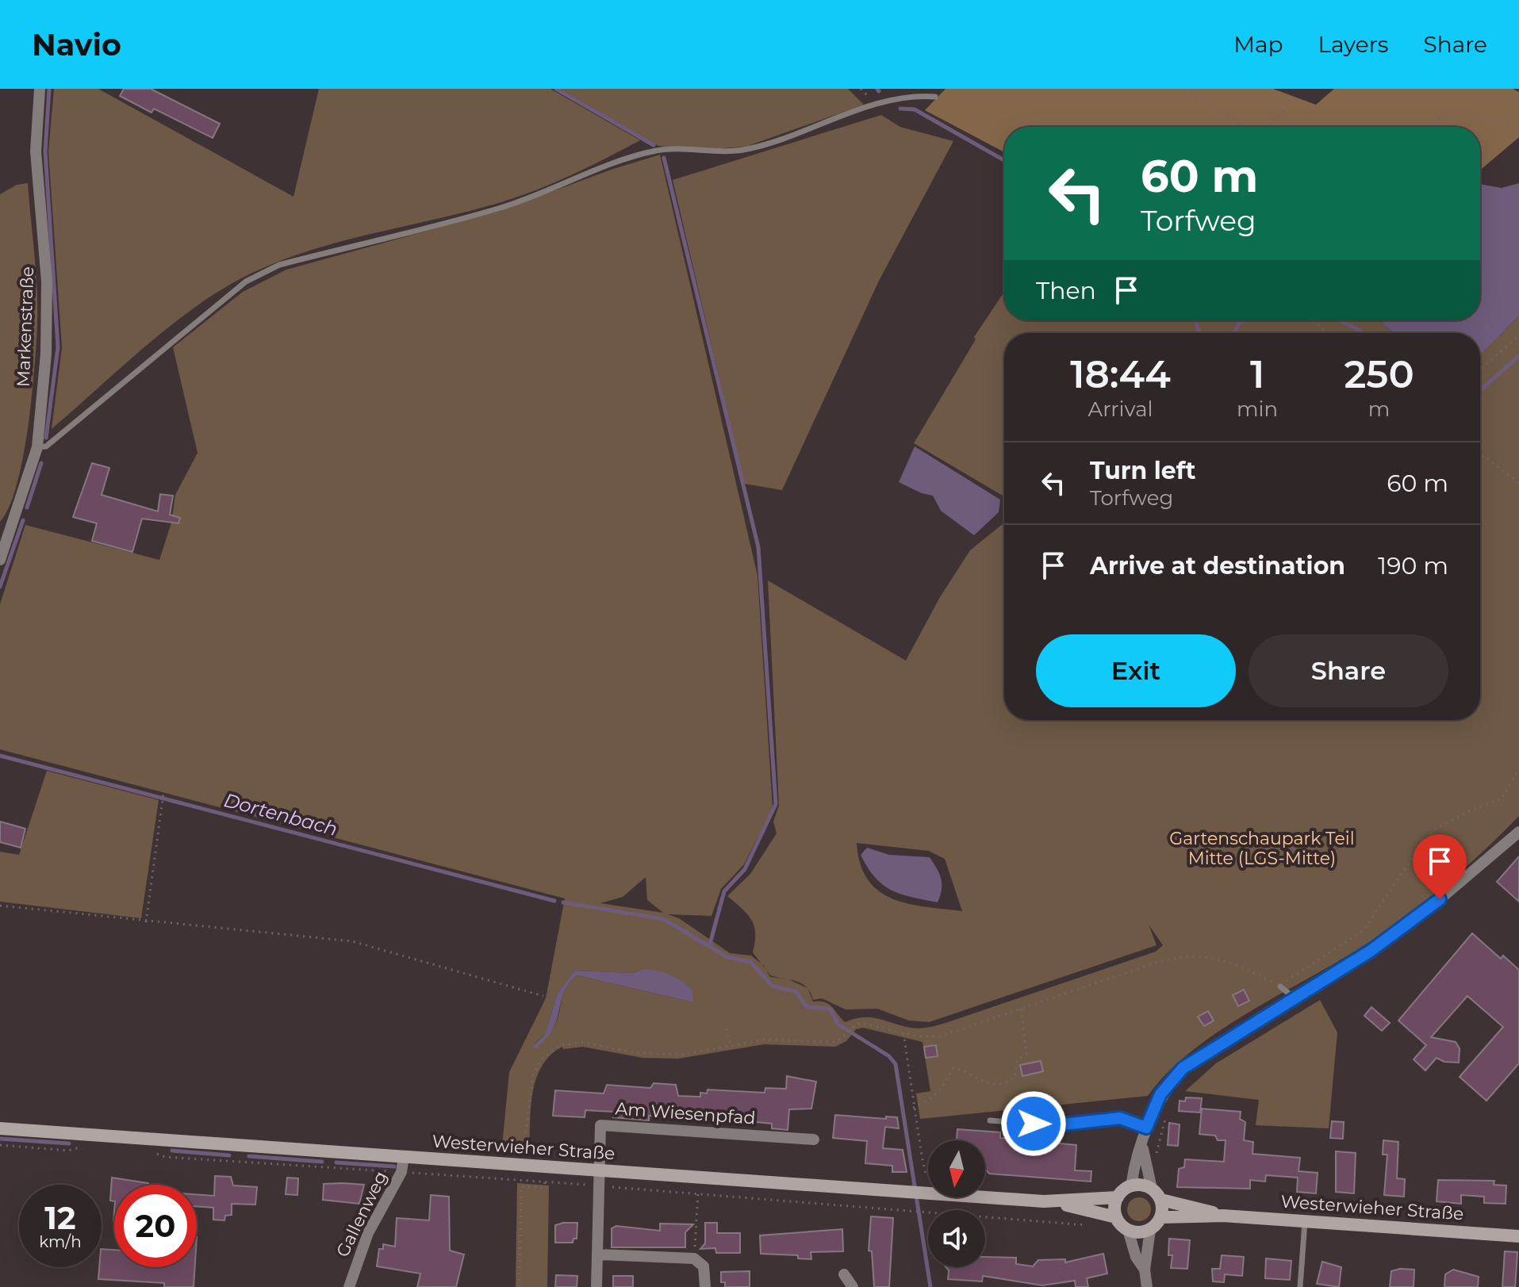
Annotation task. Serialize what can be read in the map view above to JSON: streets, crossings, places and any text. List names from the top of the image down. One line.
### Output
{"streets":{"main road":["Westerwieher Straße"],"street":["Markenstraße","Am Wiesenpfad","Gallenweg"]},"crossings":[["Am Wiesenpfad","Westerwieher Straße"],["Westerwieher Straße","Gallenweg"]],"water":["Dortenbach"],"parks":["Gartenschaupark Teil Mitte (LGS-Mitte)"],"north":"bottom","page":{"header":"Navio","nav":["Map","Layers","Share"],"turn":["60 m","Torfweg"],"then":"Then","eta":["18:44","Arrival","1","min","250","m"],"list":[{"name":"Turn left","note":"Torfweg","value":"60 m"},{"name":"Arrive at destination","value":"190 m"}],"buttons":["Exit","Share"],"speed":"12 km/h","limit":"20"}}
